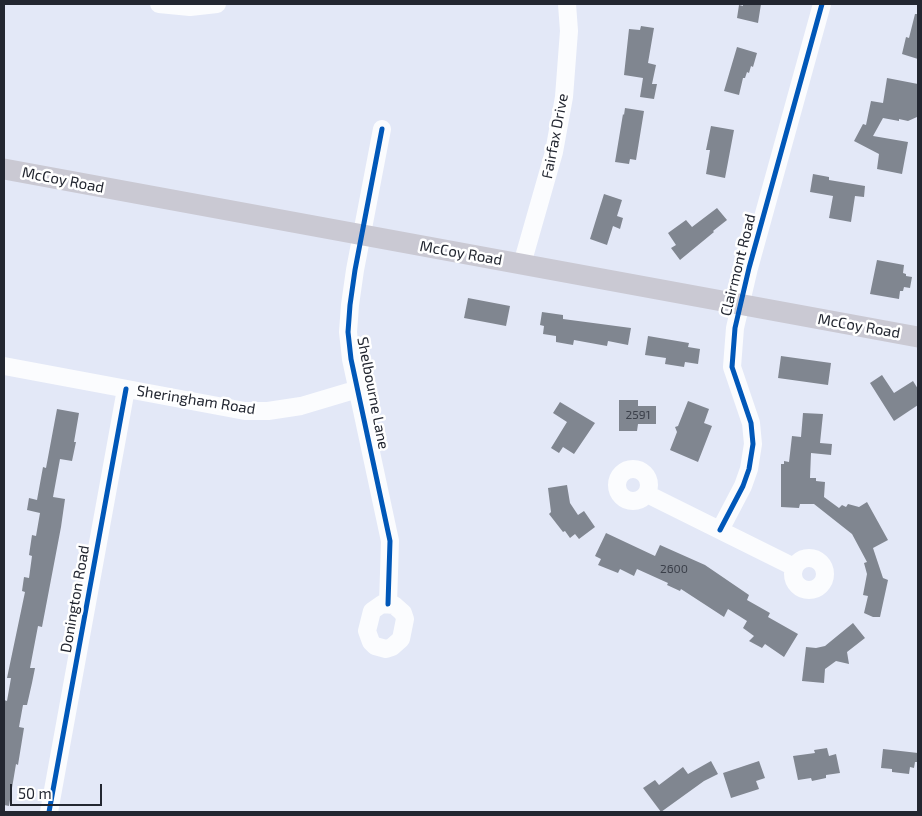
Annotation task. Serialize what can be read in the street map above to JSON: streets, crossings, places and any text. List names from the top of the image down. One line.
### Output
{"streets":{"main road":["McCoy Road"],"street":["Fairfax Drive","Clairmont Road","Shelbourne Lane","Sheringham Road","Donington Road"]},"crossings":[["Fairfax Drive","McCoy Road"],["McCoy Road","Clairmont Road"],["McCoy Road","Shelbourne Lane"],["Shelbourne Lane","Sheringham Road"],["Sheringham Road","Donington Road"]],"house_numbers":["2591","2600"],"scale_bar":"50 m"}
